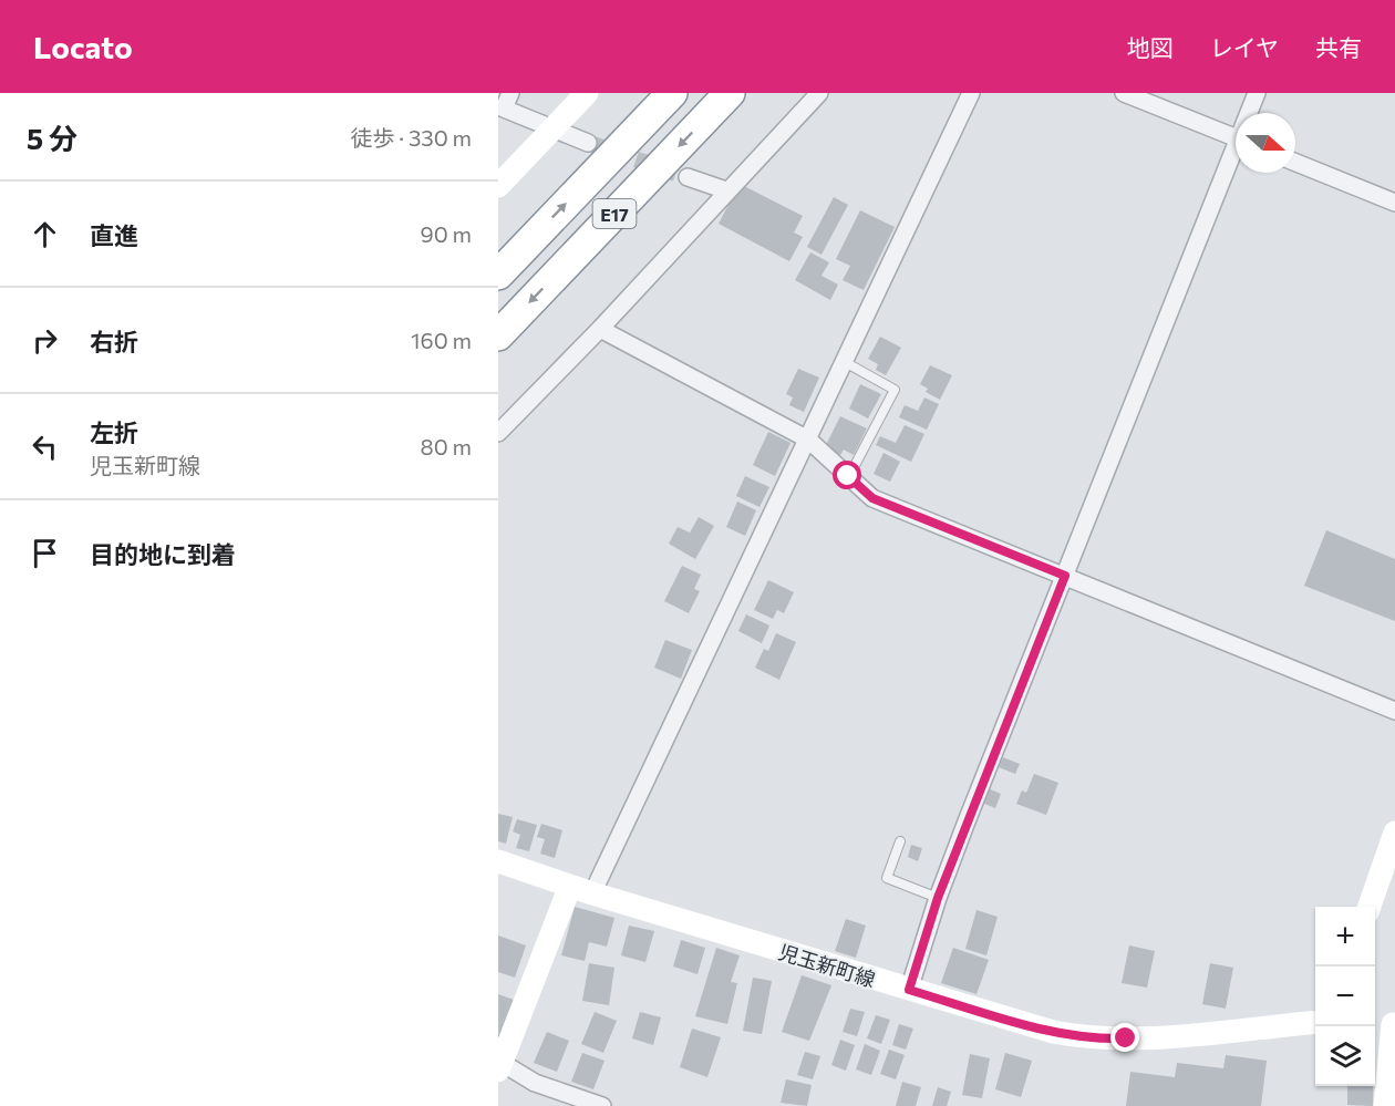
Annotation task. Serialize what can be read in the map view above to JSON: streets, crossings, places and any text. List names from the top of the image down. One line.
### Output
{"streets":{"highway":["E17"],"main road":["児玉新町線"]},"north":"right","page":{"header":"Locato","nav":["地図","レイヤ","共有"],"heading":["5 分","徒歩 · 330 m"],"list":[["直進","90 m"],["右折","160 m"],["左折","児玉新町線","80 m"],"目的地に到着"],"map_buttons":["+","−"]}}
